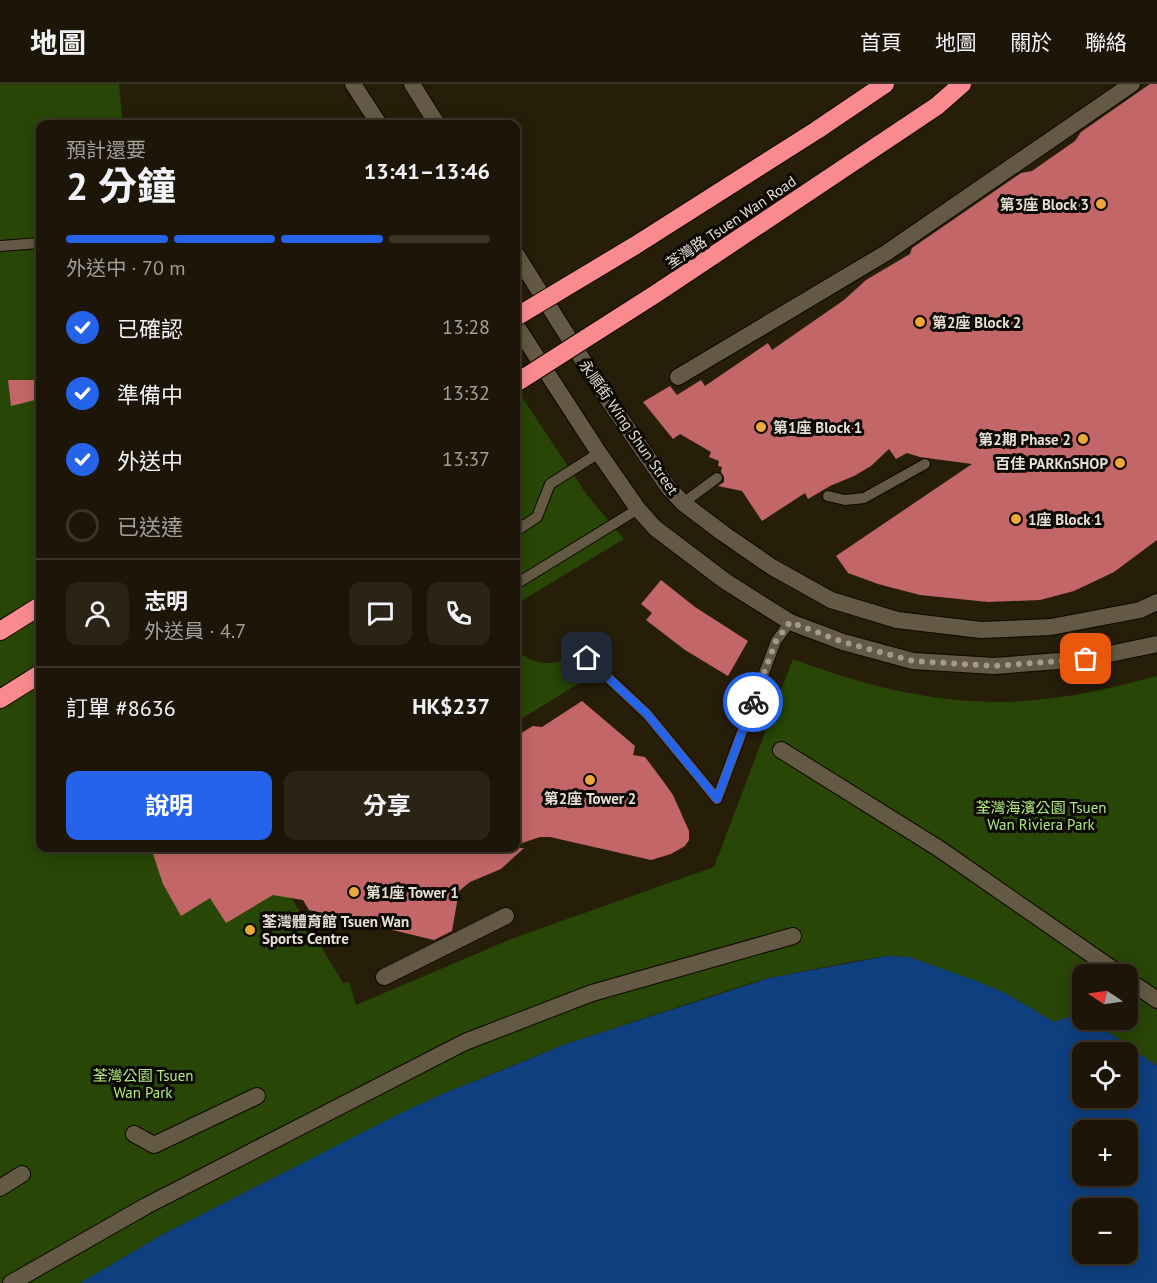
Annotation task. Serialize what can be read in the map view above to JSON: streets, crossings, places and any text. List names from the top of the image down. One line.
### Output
{"streets":{"highway":["荃灣路 Tsuen Wan Road"],"street":["永順街 Wing Shun Street"]},"parks":["荃灣海濱公園 Tsuen Wan Riviera Park","荃灣公園 Tsuen Wan Park"],"places":["第3座 Block 3","第2座 Block 2","第1座 Block 1","第2期 Phase 2","百佳 PARKnSHOP","1座 Block 1","第2座 Tower 2","第1座 Tower 1","荃灣體育館 Tsuen Wan Sports Centre"],"north":"left","page":{"header":"地圖","nav":["首頁","地圖","關於","聯絡"],"heading":["2 分鐘","預計還要","13:41–13:46"],"panel":["志明","外送員 · 4.7","訂單 #8636","HK$237"],"bar":"外送中 · 70 m","list":[["已確認","13:28"],["準備中","13:32"],["外送中","13:37"],"已送達"],"buttons":["說明","分享"],"map_buttons":["+","−"]}}
